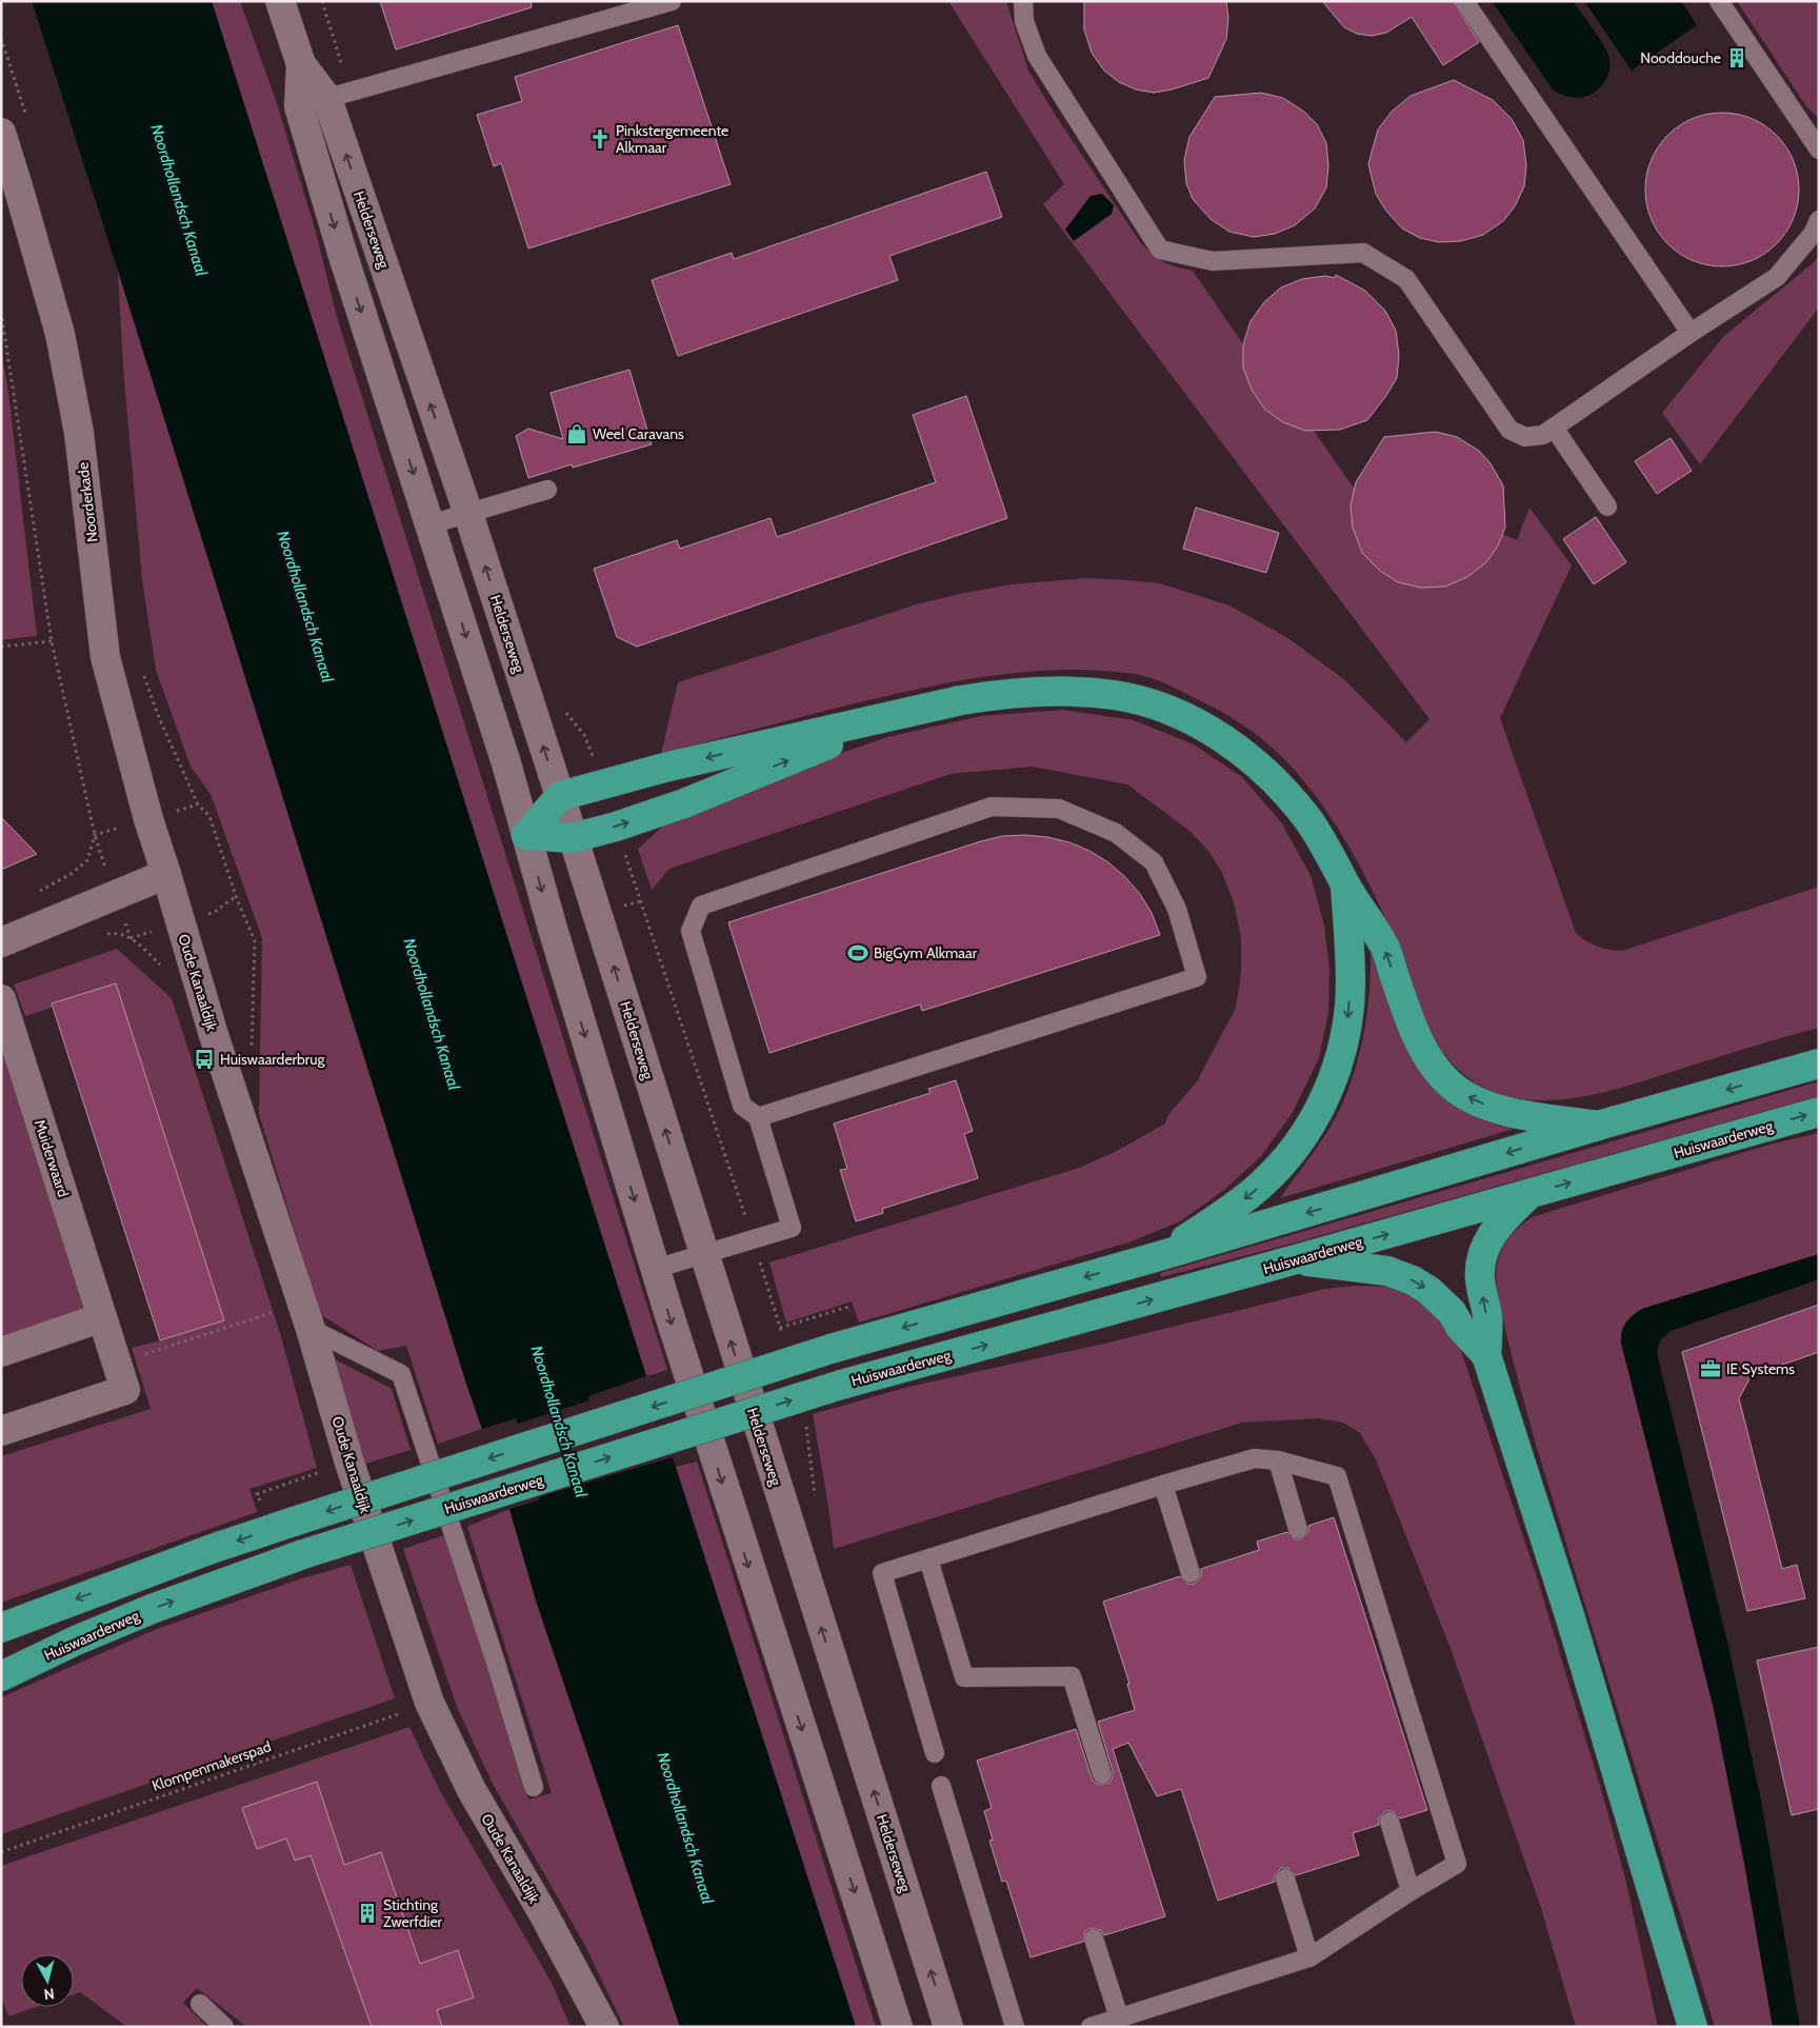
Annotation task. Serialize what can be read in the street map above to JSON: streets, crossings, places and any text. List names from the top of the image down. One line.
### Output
{"streets":{"highway":["Huiswaarderweg"],"main road":["Helderseweg","Noorderkade","Oude Kanaaldijk","Muiderwaard"],"path":["Klompenmakerspad"]},"crossings":[["Noorderkade","Oude Kanaaldijk"],["Oude Kanaaldijk","Klompenmakerspad"]],"water":["Noordhollandsch Kanaal"],"places":{"building":["Nooddouche","Stichting Zwerfdier"],"church":["Pinkstergemeente Alkmaar"],"shop":["Weel Caravans"],"sports":["BigGym Alkmaar"],"bus stop":["Huiswaarderbrug"],"office":["IE Systems"]},"north":"bottom"}
